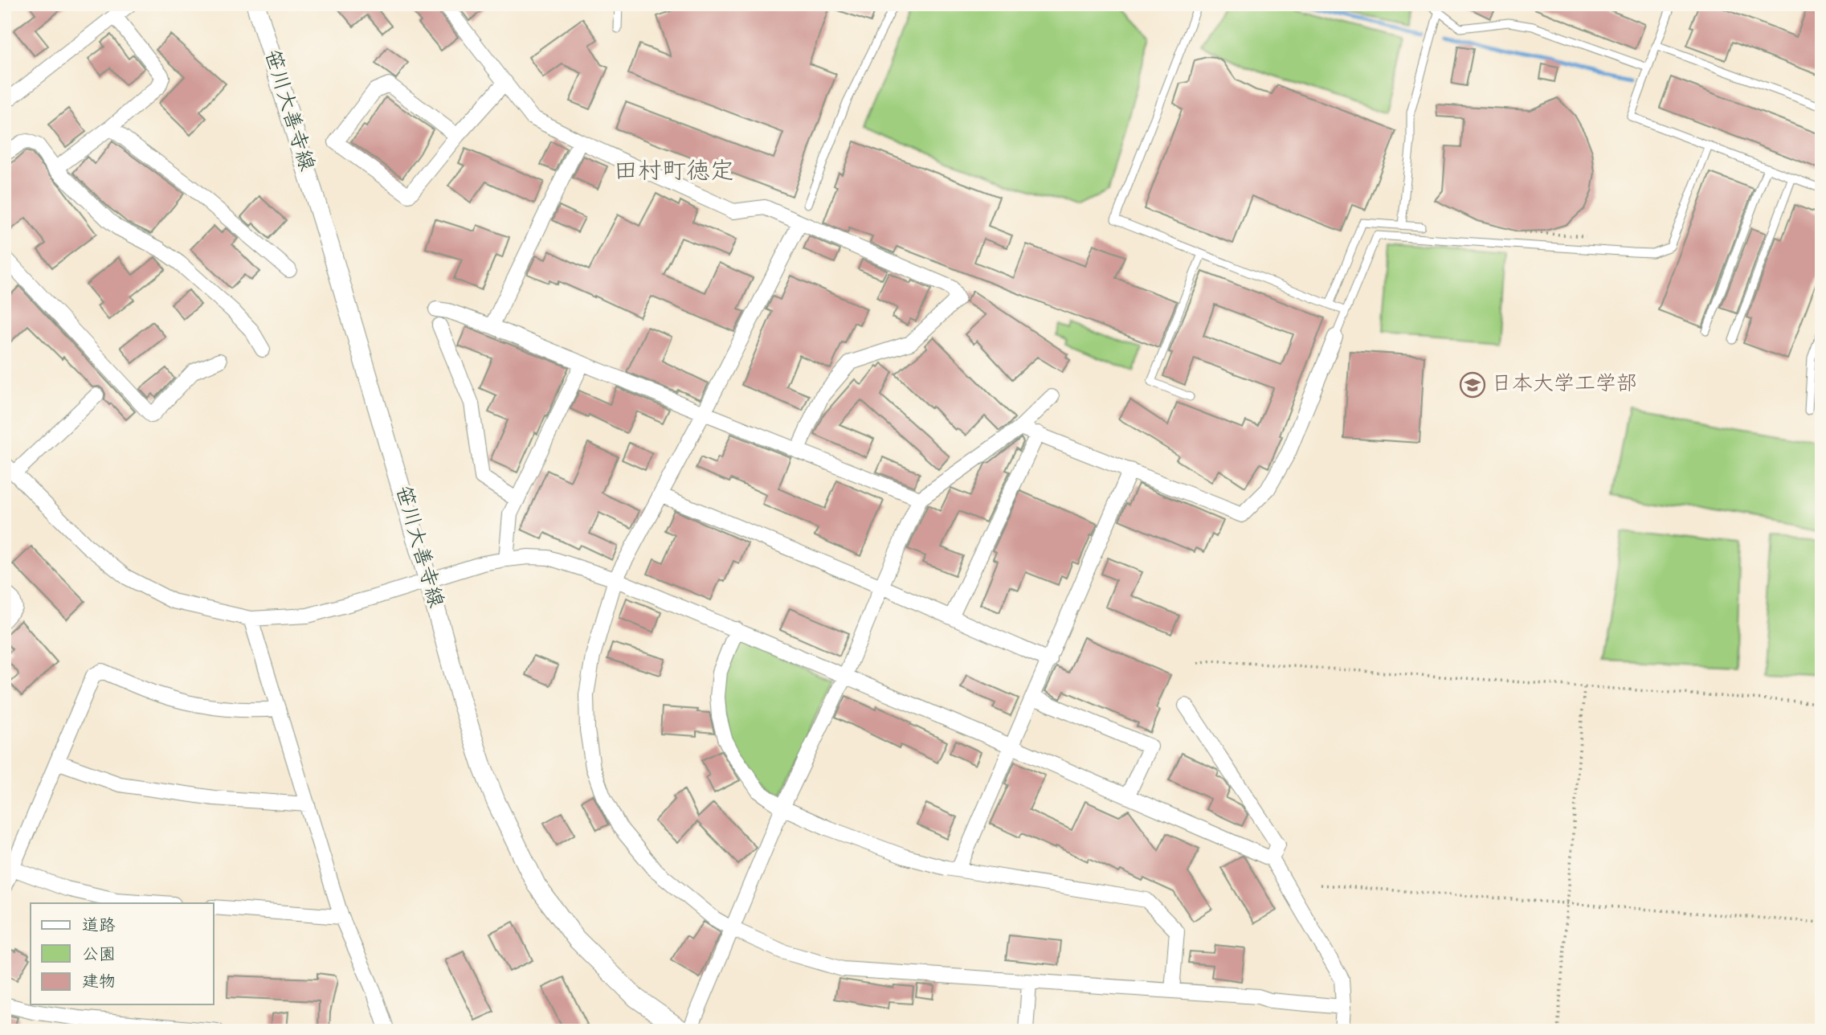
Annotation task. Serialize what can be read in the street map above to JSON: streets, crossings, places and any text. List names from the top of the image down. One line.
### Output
{"streets":{"street":["笹川大善寺線"]},"districts":["田村町徳定"],"places":{"school or university":["日本大学工学部"]},"legend":["道路","公園","建物"]}
